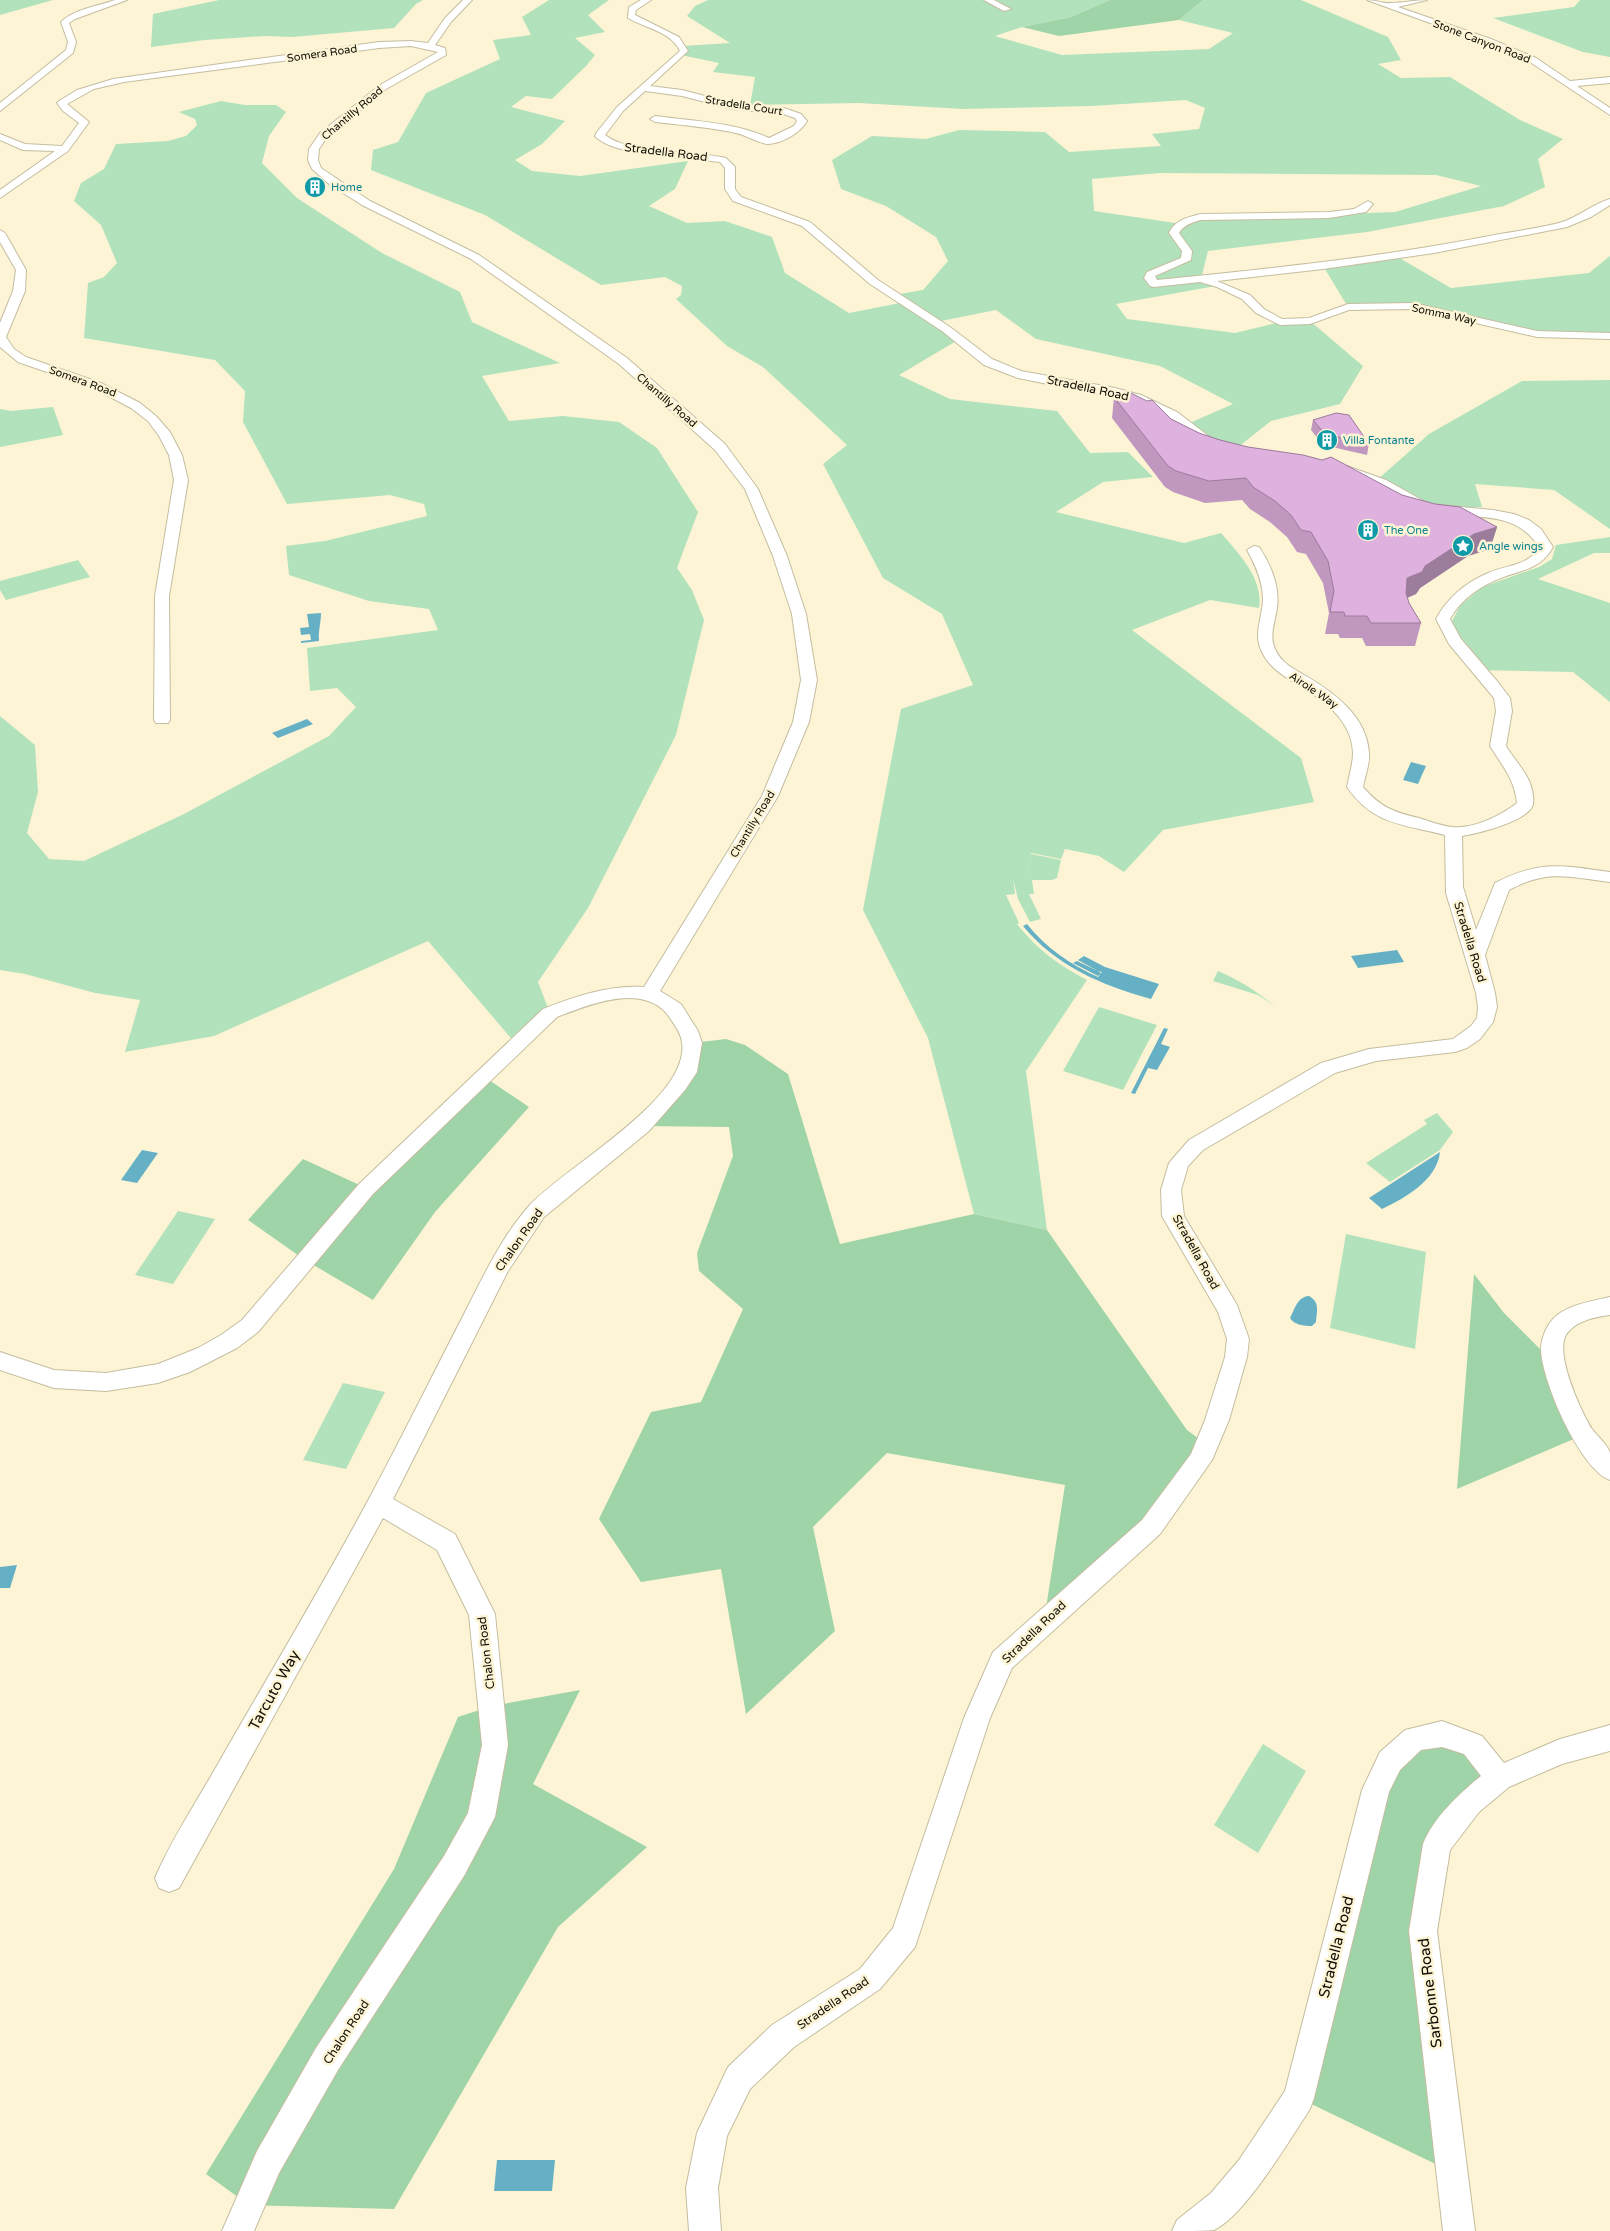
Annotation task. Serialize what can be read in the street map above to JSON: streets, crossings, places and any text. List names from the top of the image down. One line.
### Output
{"streets":{"street":["Stone Canyon Road","Somera Road","Stradella Court","Chantilly Road","Stradella Road","Somma Way","Airole Way","Chalon Road","Tarcuto Way","Sarbonne Road"]},"crossings":[["Somera Road","Chantilly Road"],["Stradella Court","Stradella Road"],["Chantilly Road","Chalon Road"],["Stradella Road","Airole Way"],["Stradella Road","Sarbonne Road"],["Chalon Road","Tarcuto Way"]],"places":{"building":["Home","Villa Fontante","The One"],"place":["Angle wings"]}}
